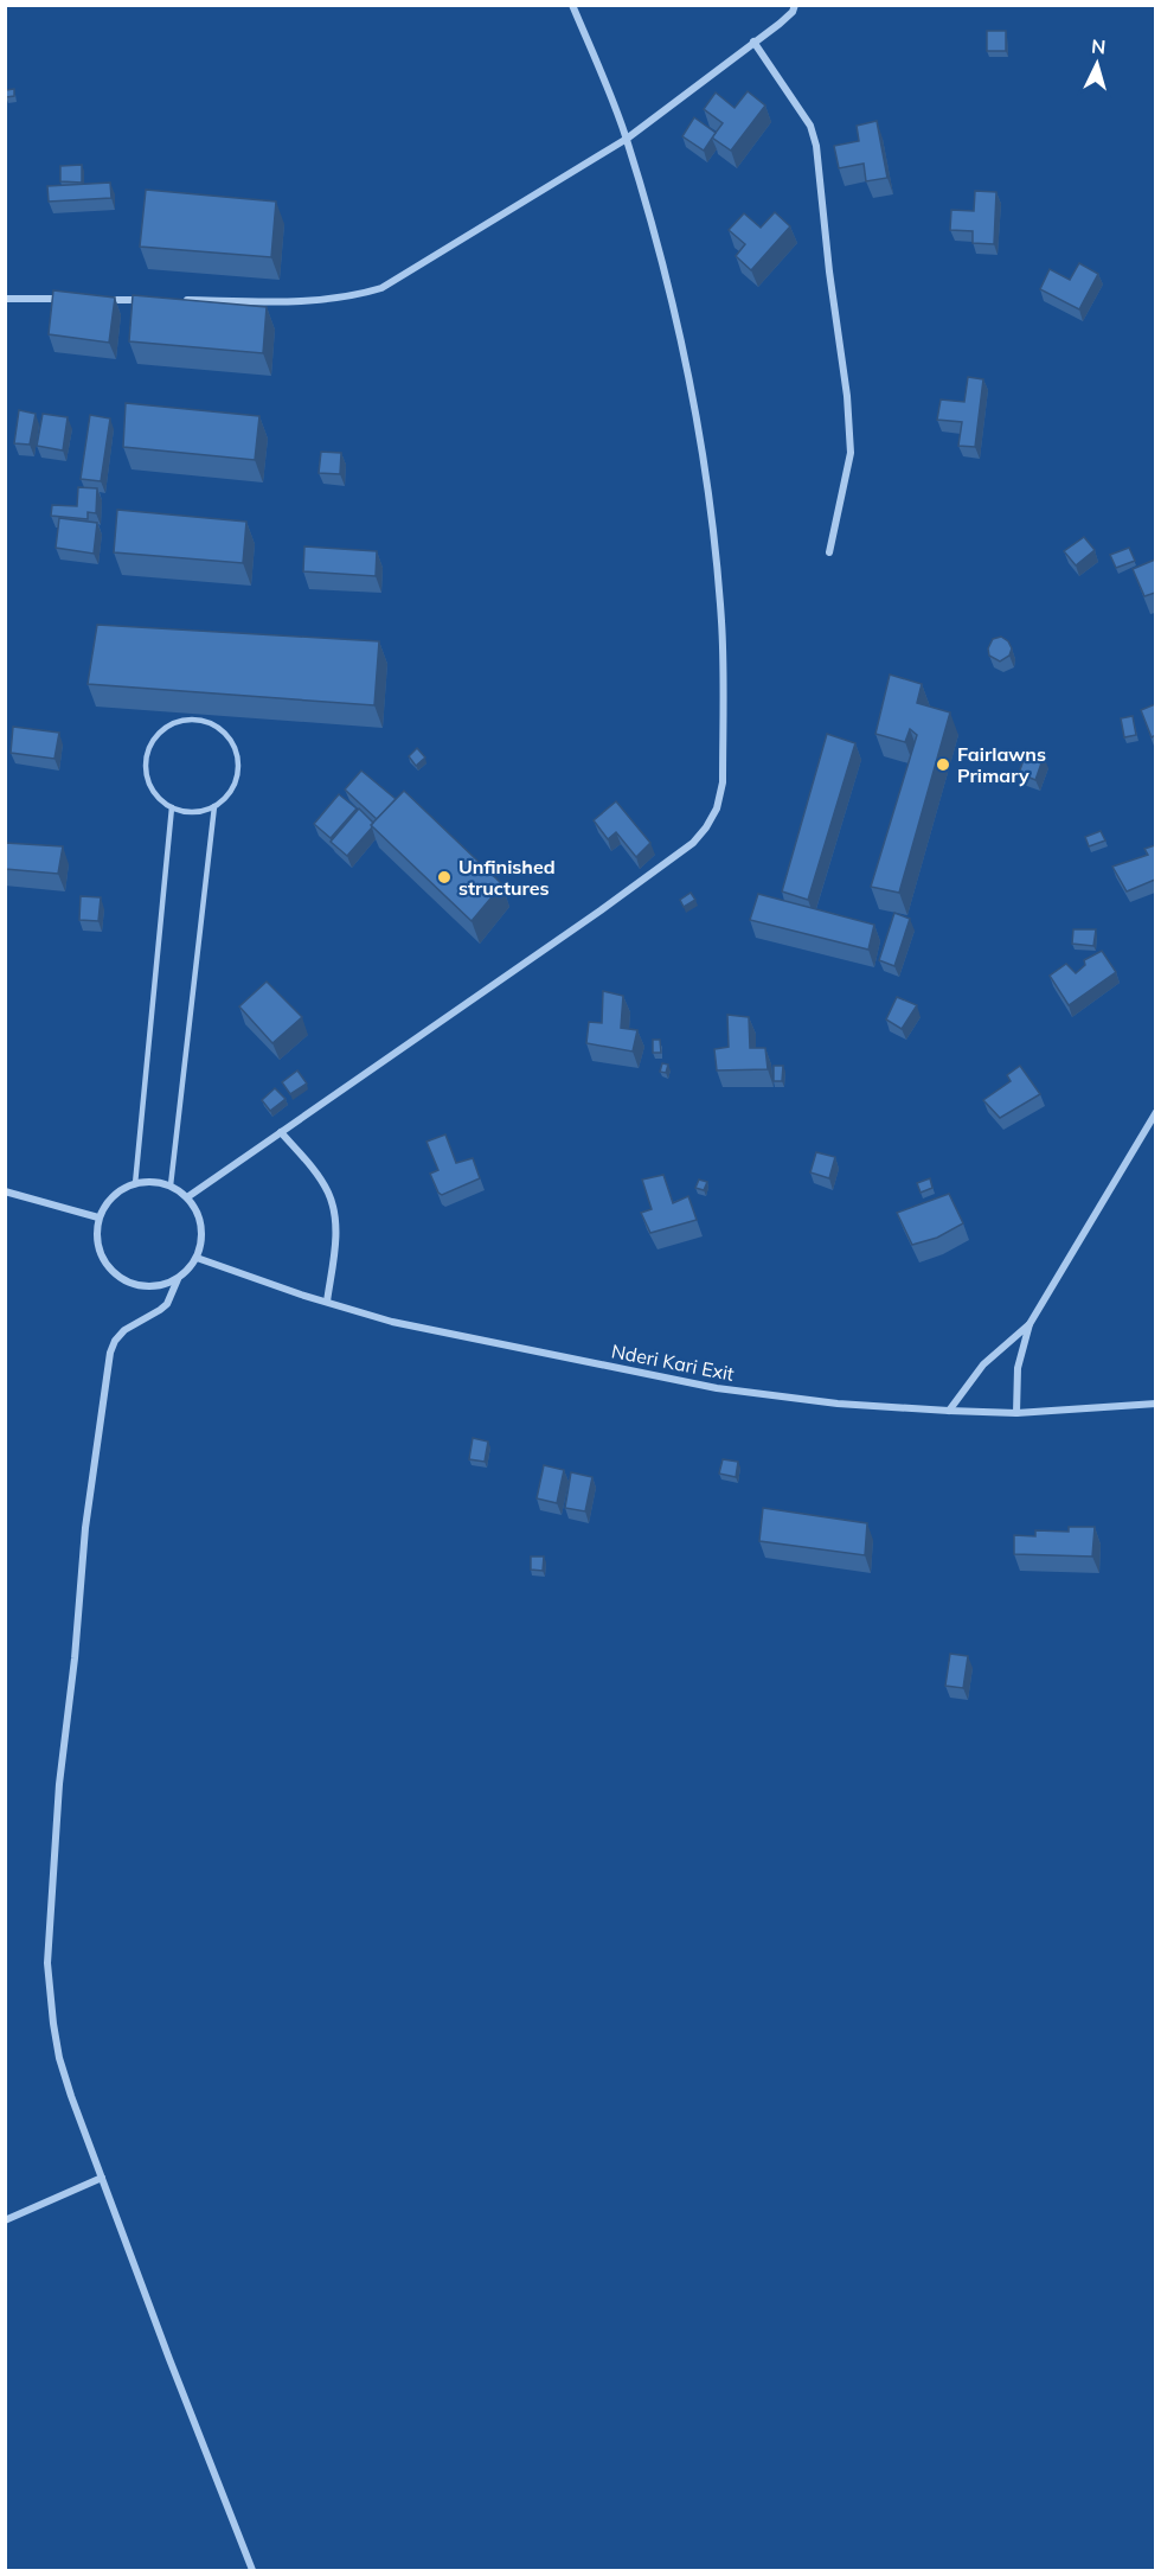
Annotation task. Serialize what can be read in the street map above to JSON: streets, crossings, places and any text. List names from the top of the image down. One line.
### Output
{"streets":{"street":["Nderi Kari Exit"]},"places":["Fairlawns Primary","Unfinished structures"],"north":"top"}
